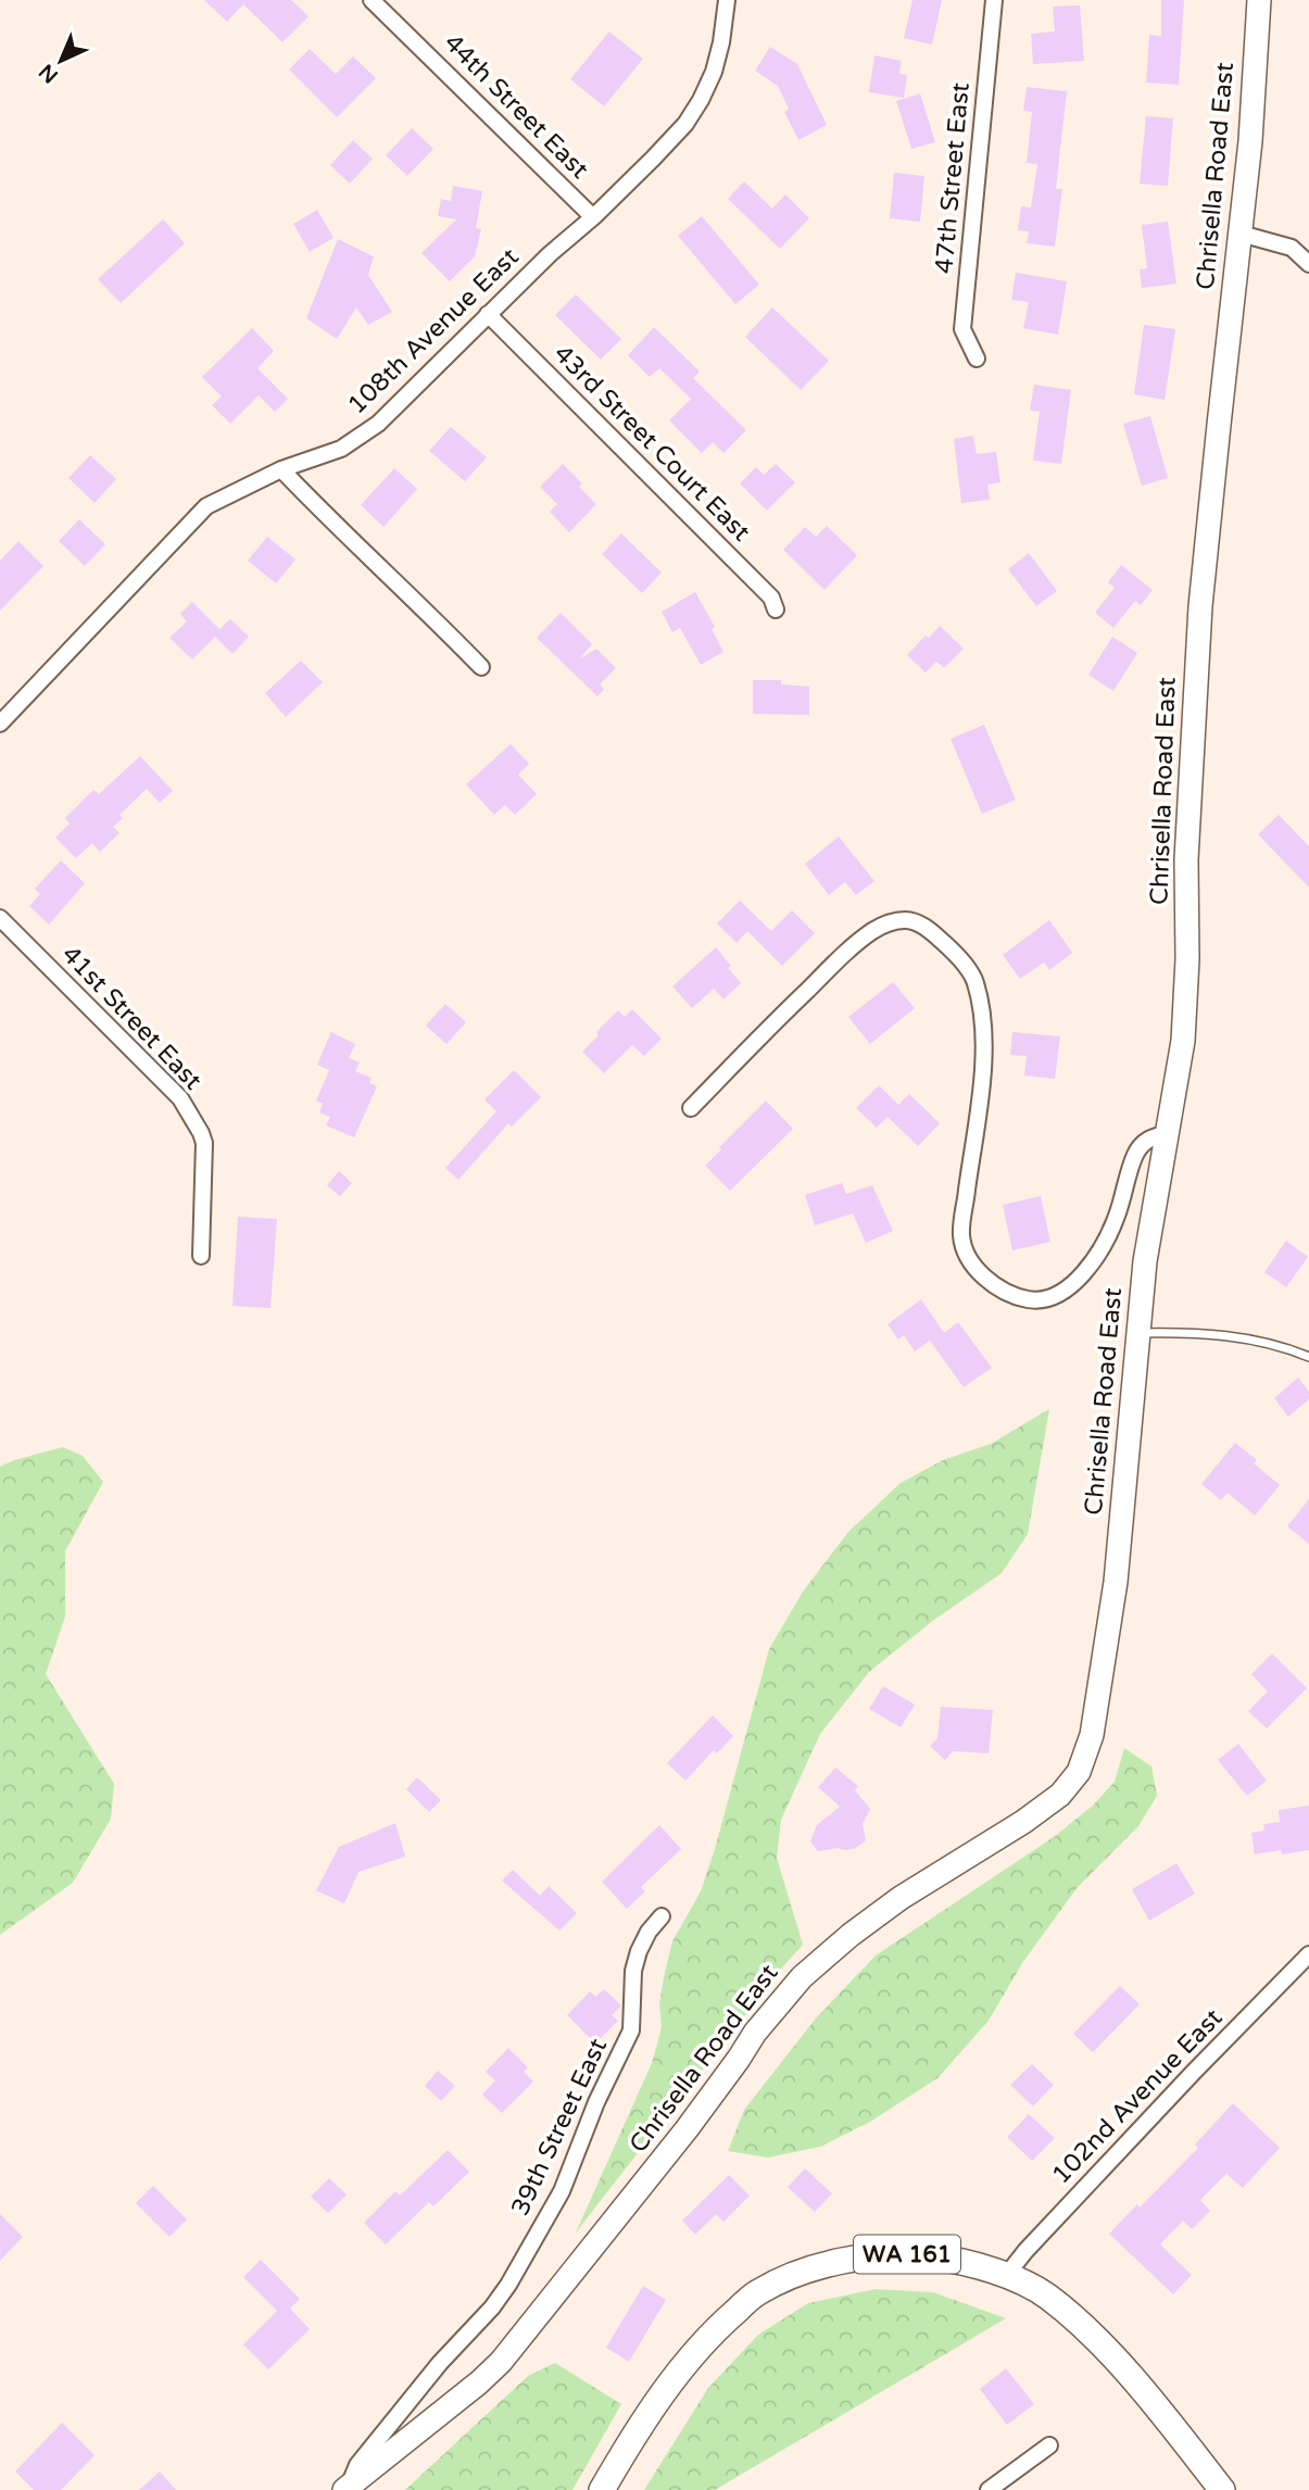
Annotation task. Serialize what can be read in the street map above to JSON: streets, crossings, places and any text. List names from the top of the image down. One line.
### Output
{"streets":{"main road":["WA 161"],"street":["44th Street East","Chrisella Road East","47th Street East","108th Avenue East","43rd Street Court East","41st Street East","102nd Avenue East","39th Street East"]},"crossings":[["44th Street East","108th Avenue East"],["Chrisella Road East","39th Street East"],["108th Avenue East","43rd Street Court East"],["102nd Avenue East","WA 161"]],"north":"bottom left"}
